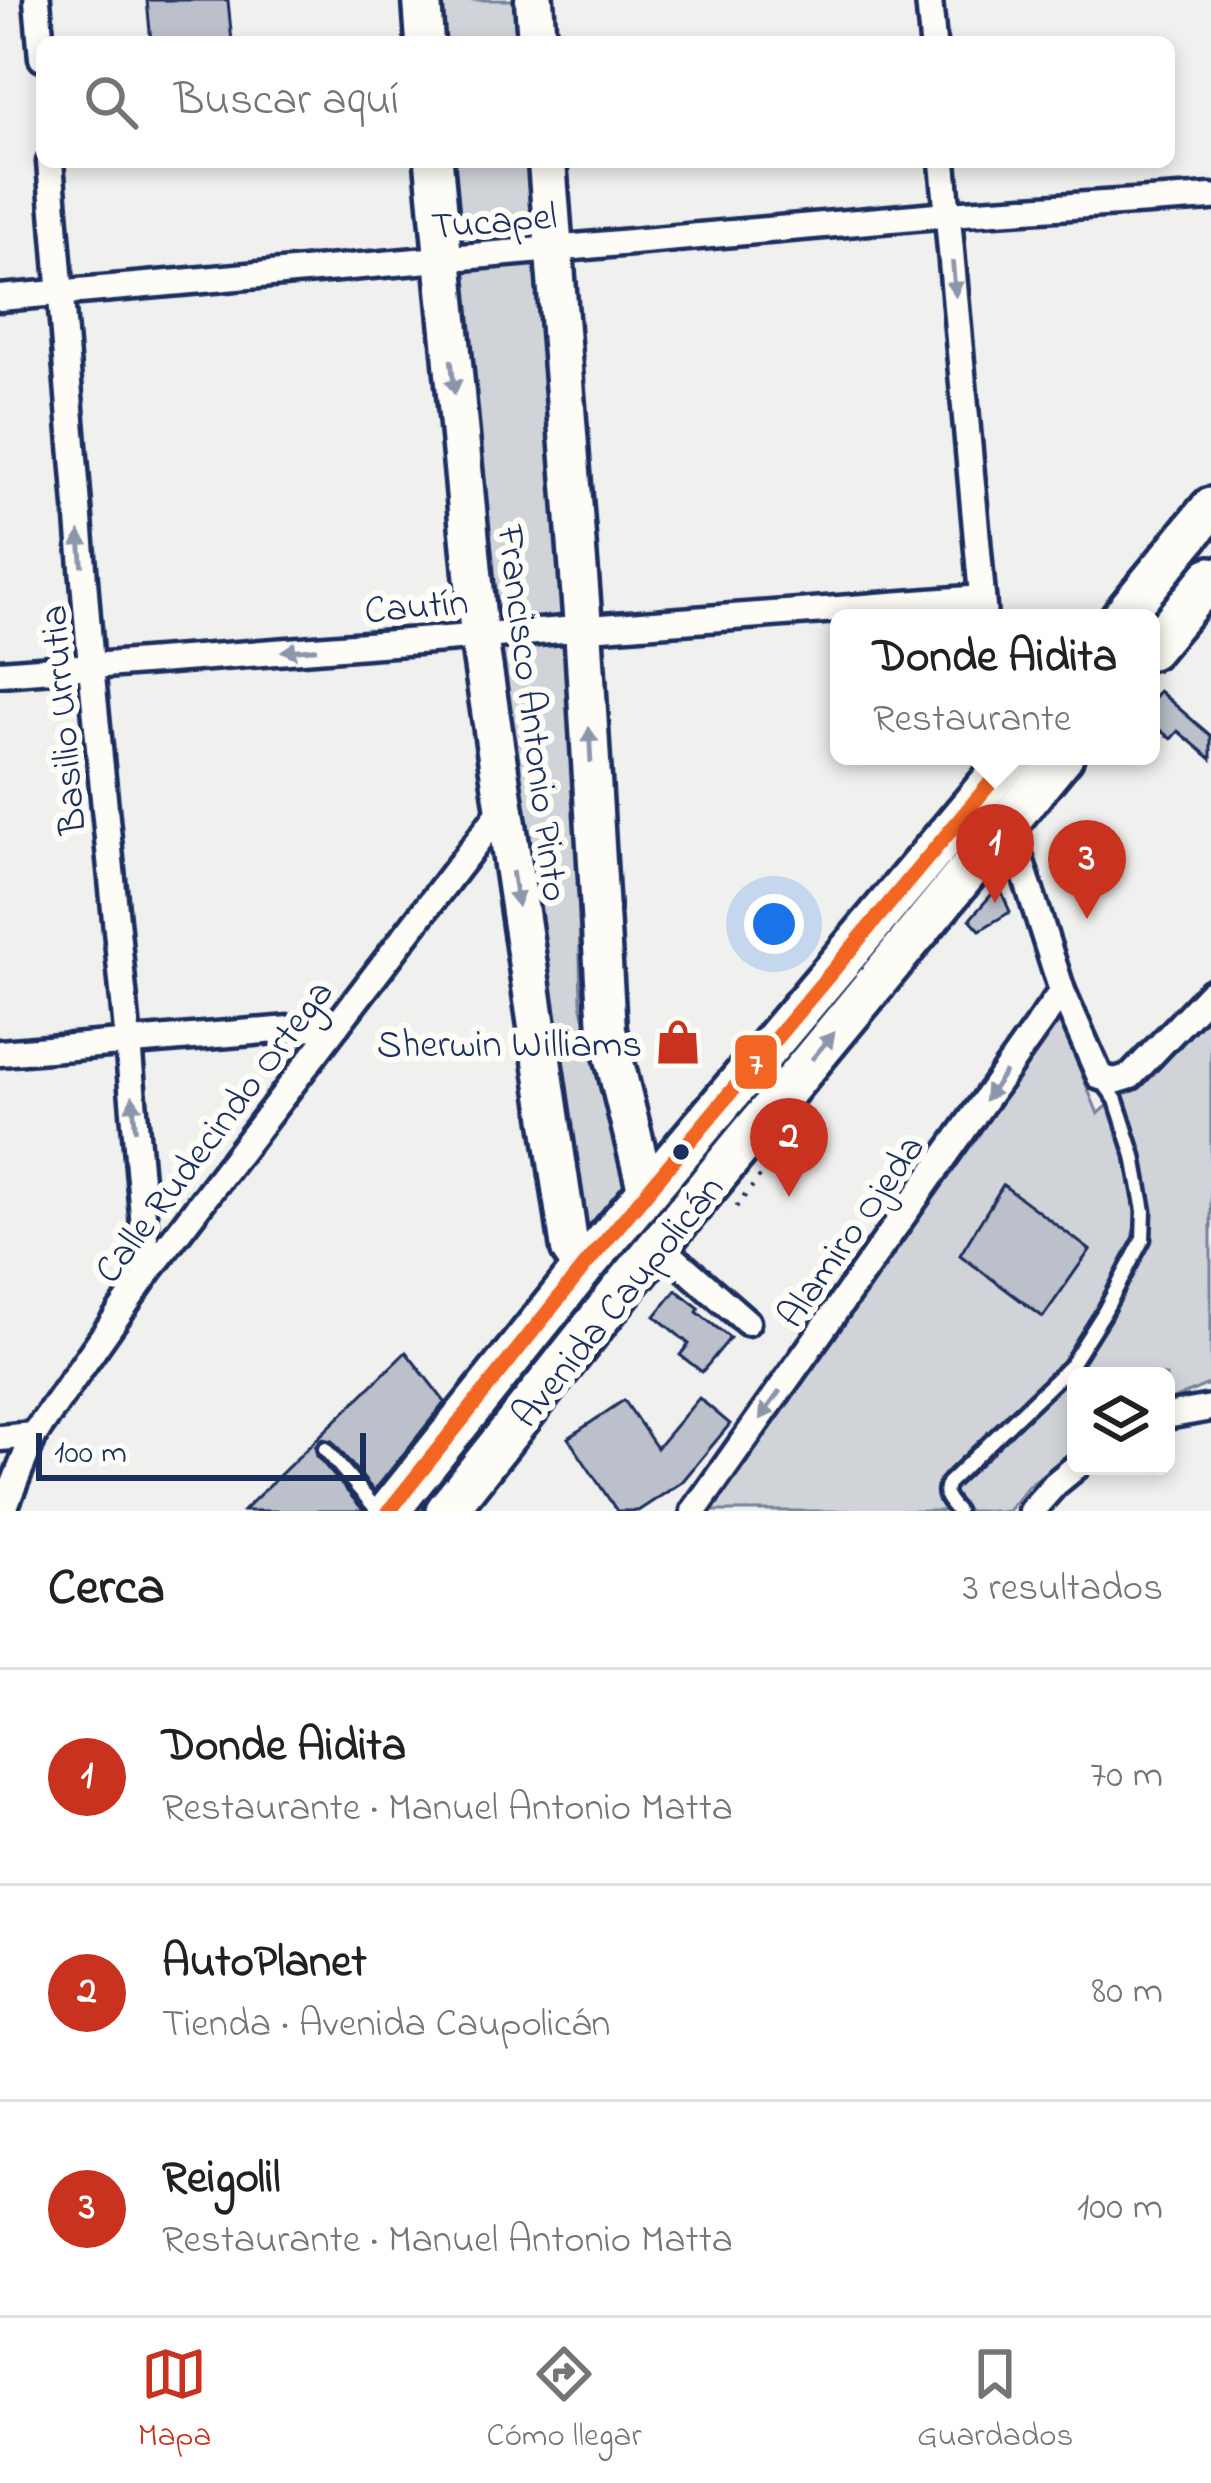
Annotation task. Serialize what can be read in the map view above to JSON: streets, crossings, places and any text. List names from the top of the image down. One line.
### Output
{"streets":{"main road":["Francisco Antonio Pinto","Avenida Caupolicán"],"street":["Tucapel","Cautín","Basilio Urrutia","Calle Rudecindo Ortega","Alamiro Ojeda"]},"crossings":[["Tucapel","Francisco Antonio Pinto"],["Tucapel","Basilio Urrutia"],["Cautín","Francisco Antonio Pinto"],["Cautín","Basilio Urrutia"],["Francisco Antonio Pinto","Calle Rudecindo Ortega"],["Francisco Antonio Pinto","Avenida Caupolicán"],["Basilio Urrutia","Calle Rudecindo Ortega"]],"one_way":["Cautín","Basilio Urrutia","Alamiro Ojeda"],"places":{"shop":["Sherwin Williams"]},"lines":["transit line 7"],"scale_bar":"100 m","page":{"search":"Buscar aquí","popup":["Donde Aidita","Restaurante"],"pins":["1","3","2"],"scale":"100 m","heading":["Cerca","3 resultados"],"list":[{"mark":"1","name":"Donde Aidita","note":"Restaurante · Manuel Antonio Matta","value":"70 m"},{"mark":"2","name":"AutoPlanet","note":"Tienda · Avenida Caupolicán","value":"80 m"},{"mark":"3","name":"Reigolil","note":"Restaurante · Manuel Antonio Matta","value":"100 m"}],"nav":["Mapa","Cómo llegar","Guardados"]}}
